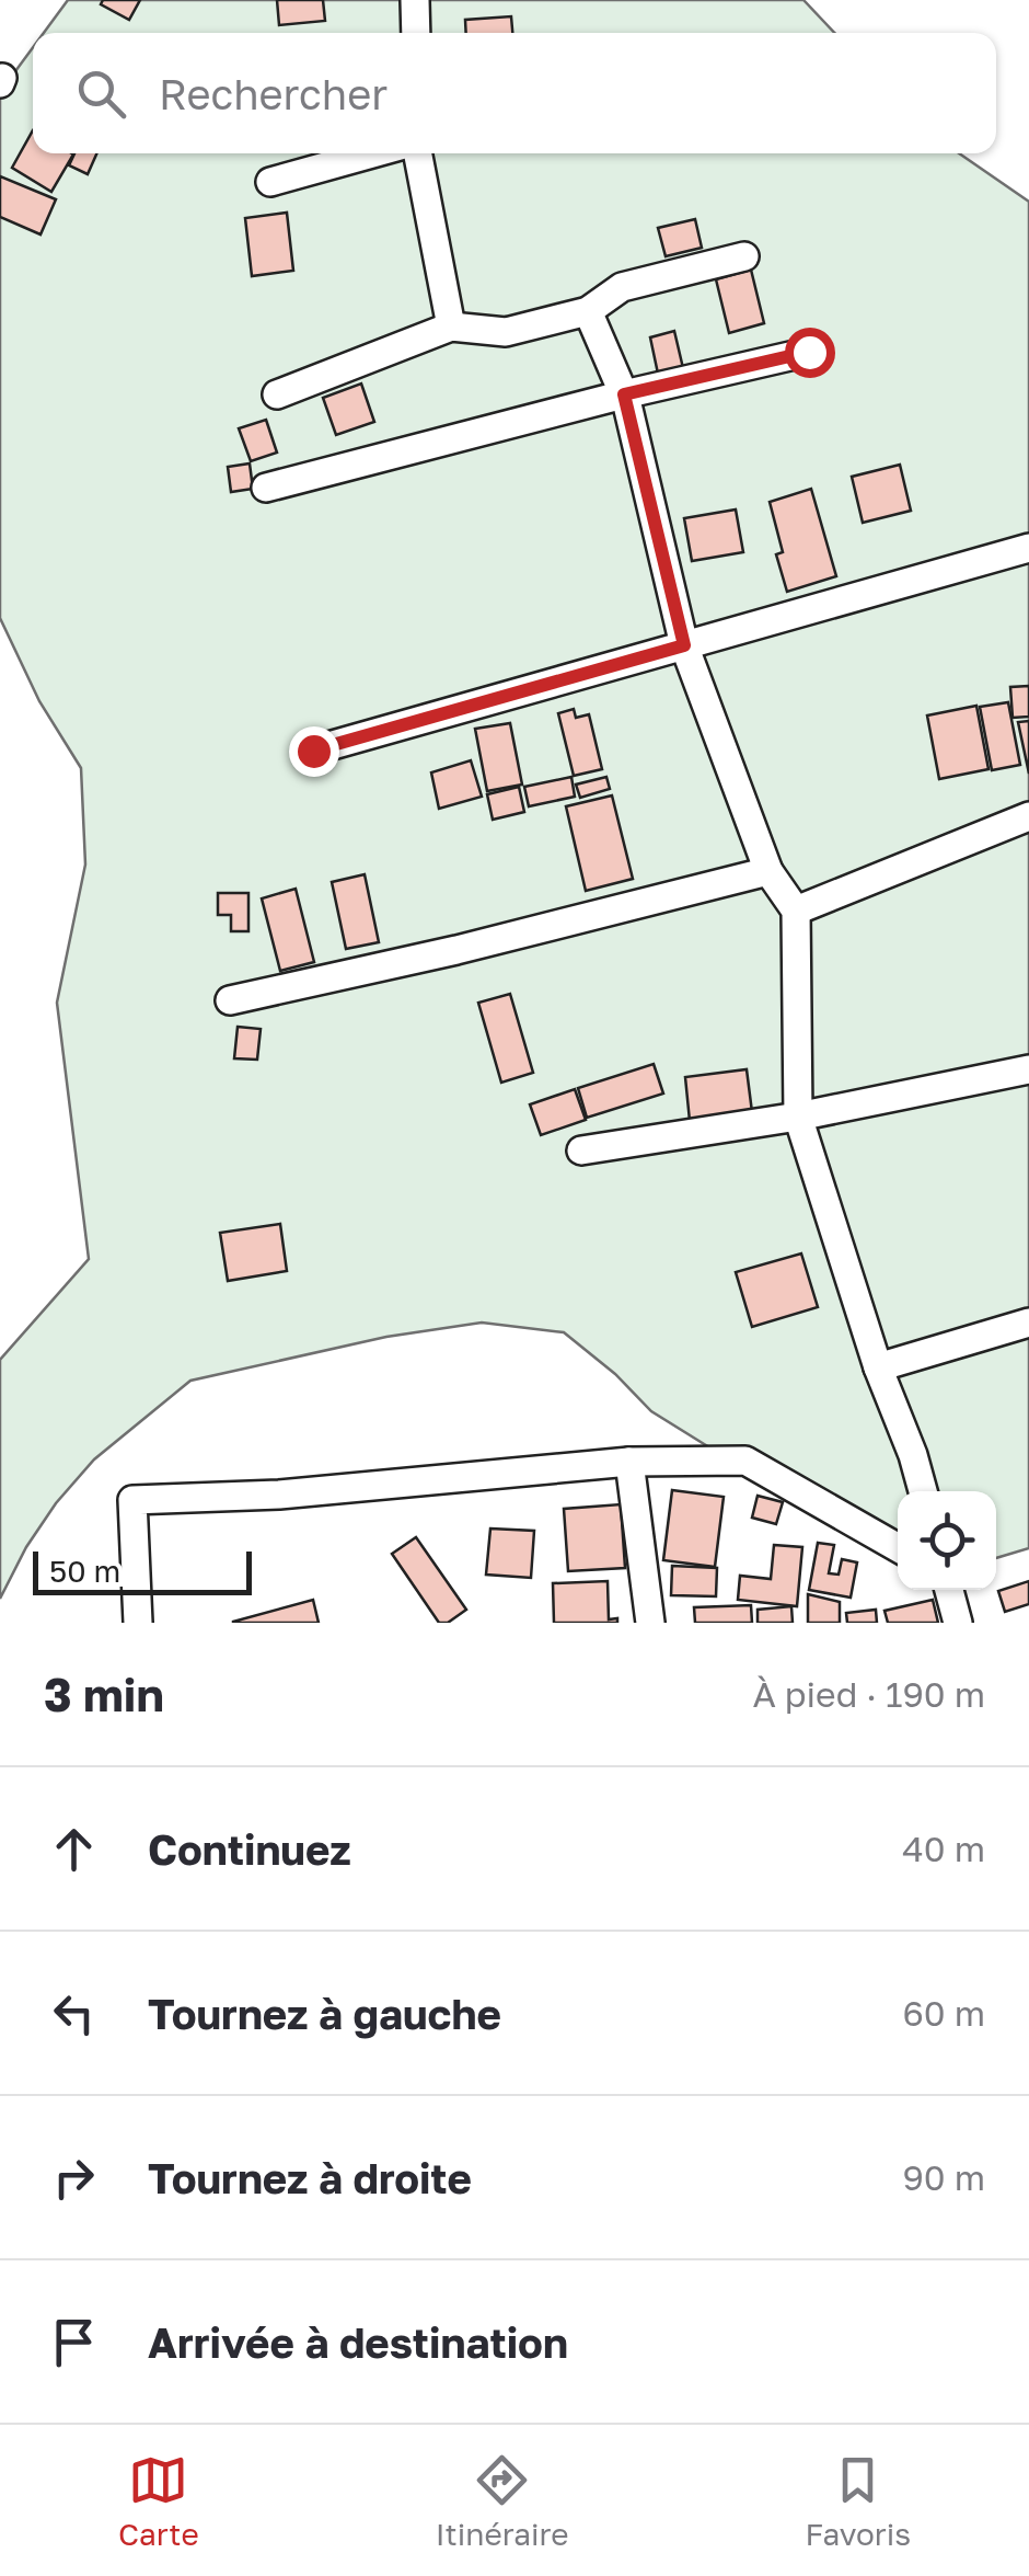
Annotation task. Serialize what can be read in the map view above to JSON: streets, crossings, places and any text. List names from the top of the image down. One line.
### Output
{"scale_bar":"50 m","page":{"search":"Rechercher","scale":"50 m","heading":["3 min","À pied · 190 m"],"list":[["Continuez","40 m"],["Tournez à gauche","60 m"],["Tournez à droite","90 m"],"Arrivée à destination"],"nav":["Carte","Itinéraire","Favoris"]}}
